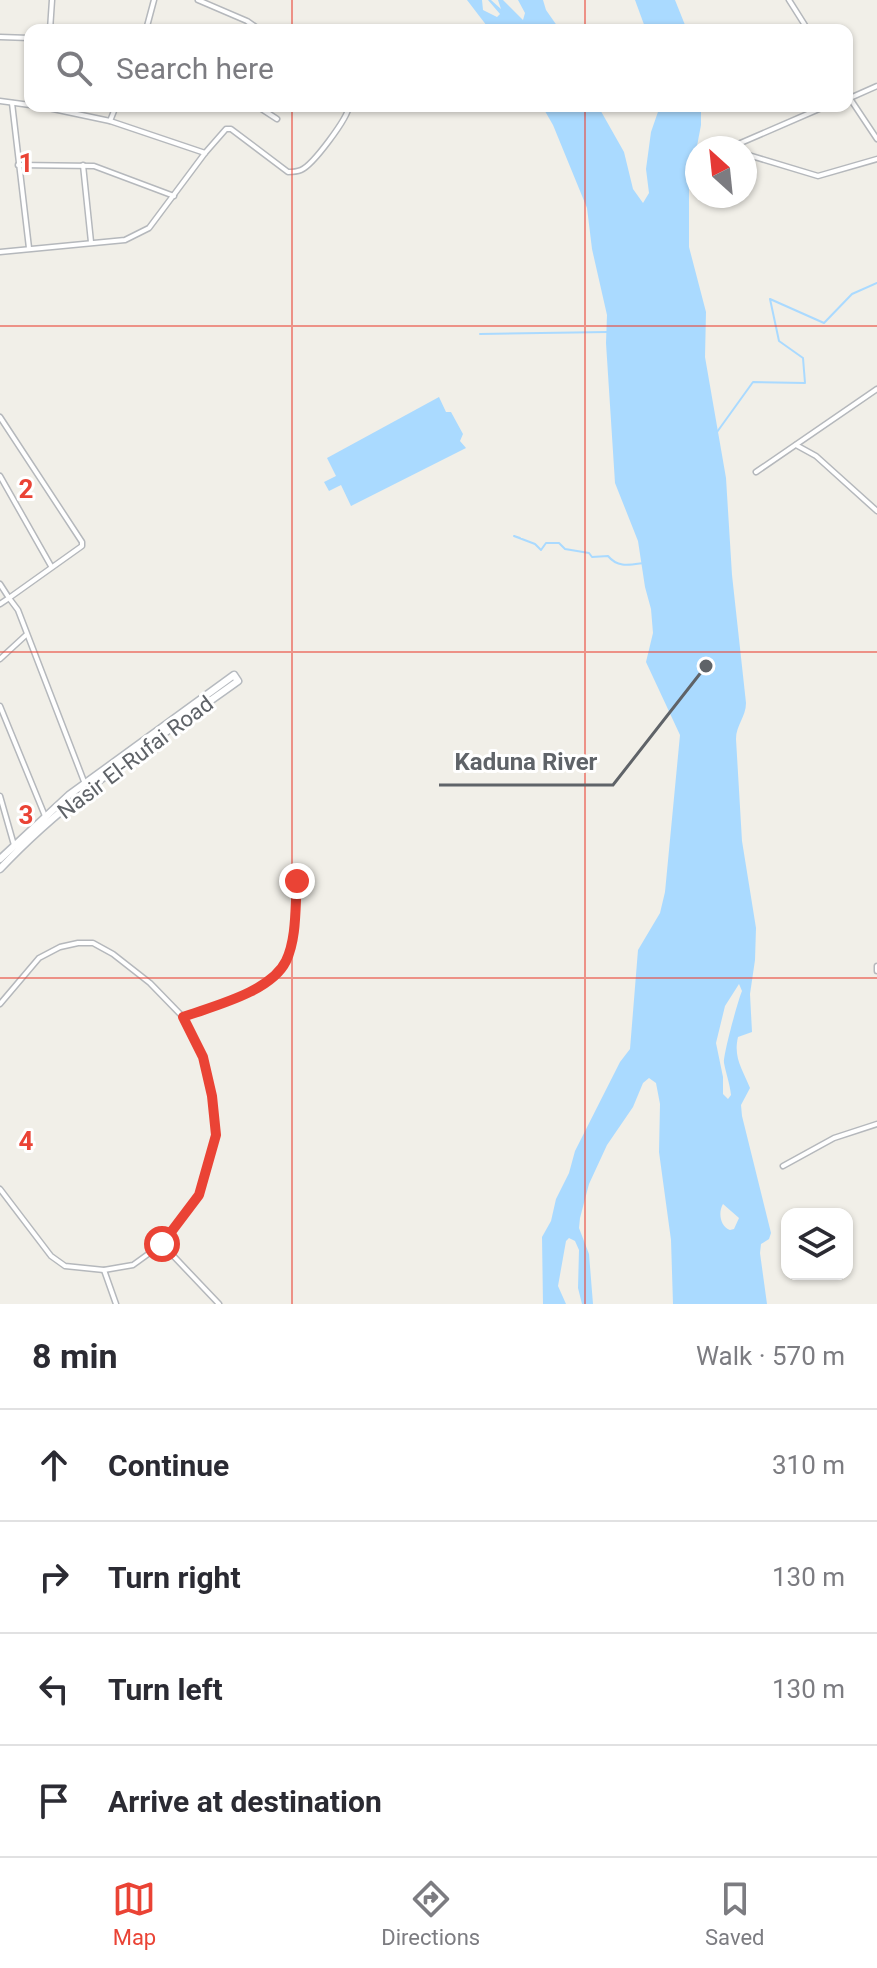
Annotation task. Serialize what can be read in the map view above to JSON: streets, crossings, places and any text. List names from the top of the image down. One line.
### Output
{"streets":{"main road":["Nasir El-Rufai Road"]},"places":["Kaduna River"],"north":"top left","page":{"search":"Search here","heading":["8 min","Walk · 570 m"],"list":[["Continue","310 m"],["Turn right","130 m"],["Turn left","130 m"],"Arrive at destination"],"nav":["Map","Directions","Saved"]},"grid":{"rows":["1","2","3","4"]}}
